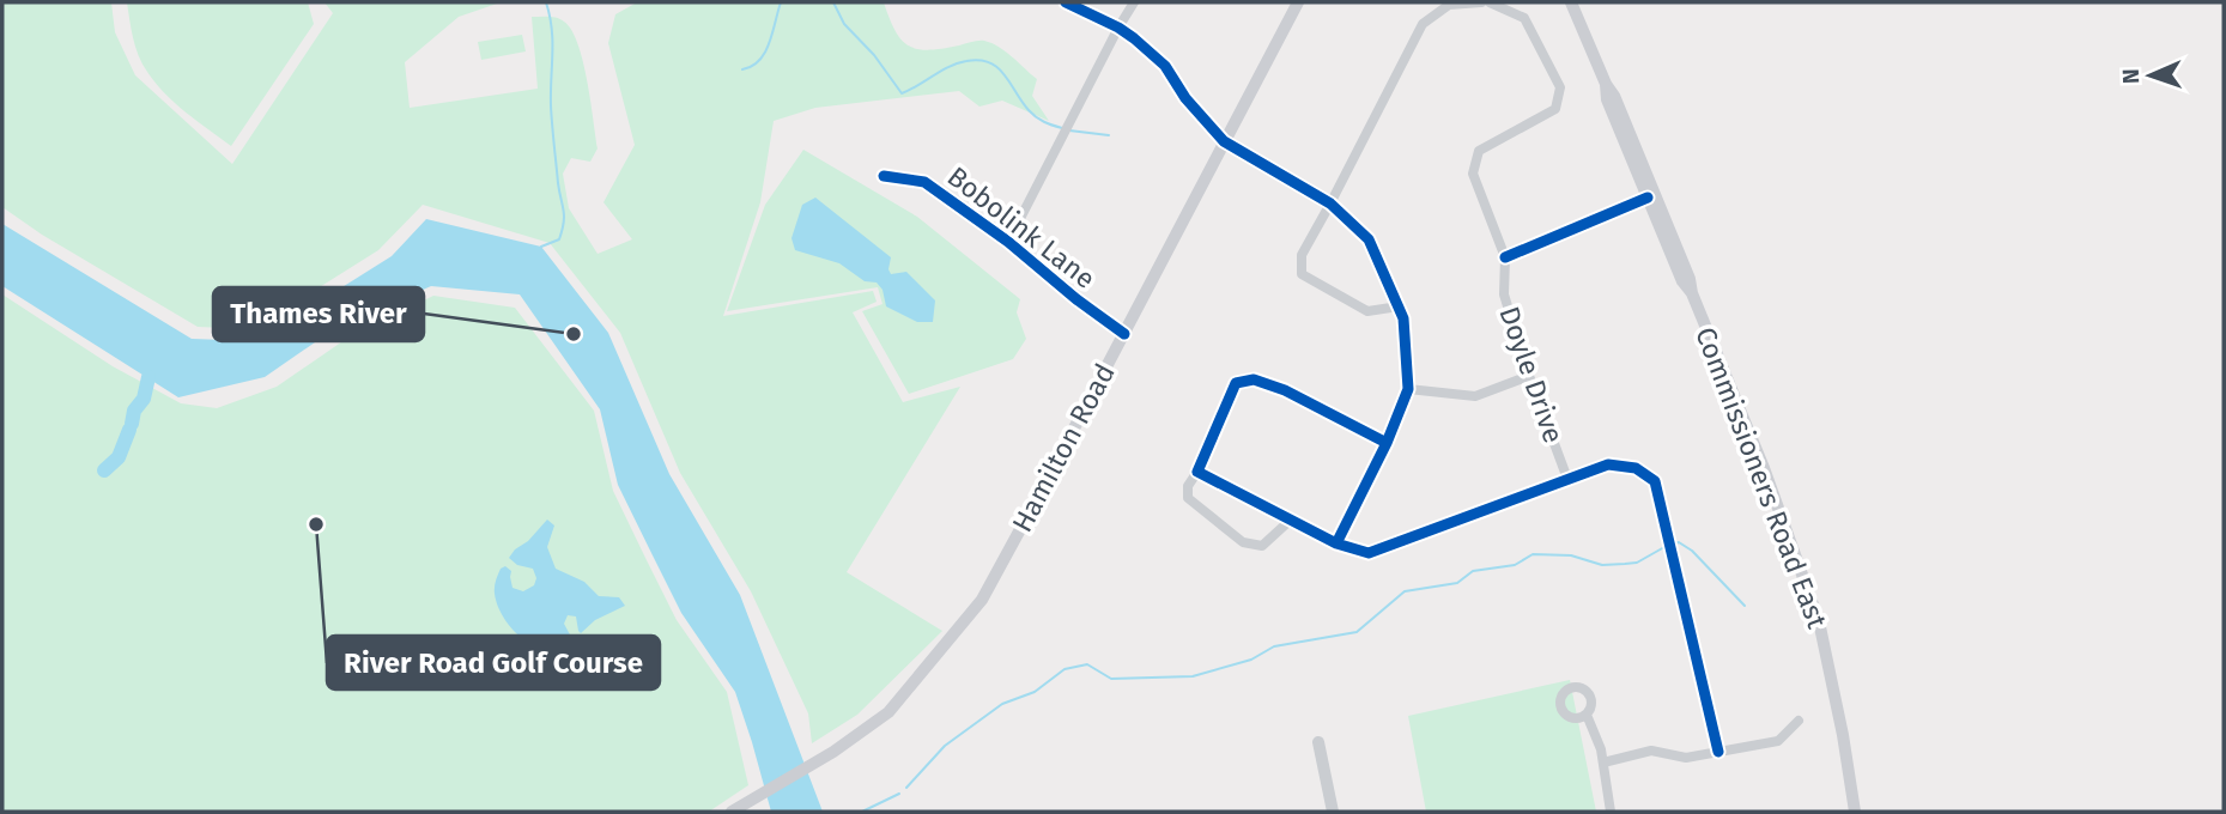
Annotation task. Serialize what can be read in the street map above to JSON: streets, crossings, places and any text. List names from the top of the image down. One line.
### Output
{"streets":{"main road":["Hamilton Road","Commissioners Road East"],"street":["Bobolink Lane","Doyle Drive"]},"crossings":[["Bobolink Lane","Hamilton Road"]],"places":["Thames River","River Road Golf Course"],"north":"left"}
